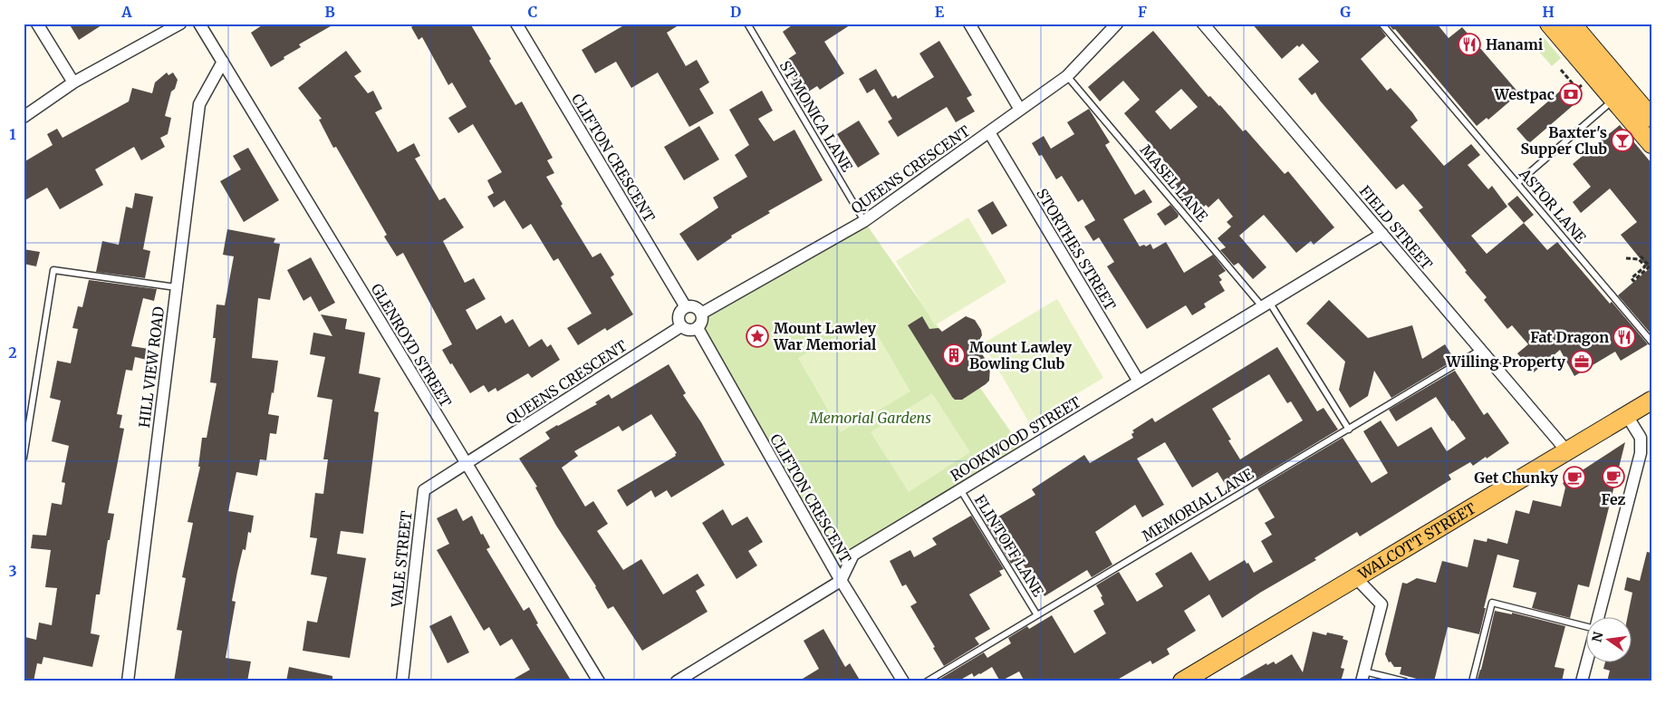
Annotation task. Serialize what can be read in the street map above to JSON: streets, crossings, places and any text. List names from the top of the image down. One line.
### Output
{"streets":{"main road":["WALCOTT STREET"],"street":["CLIFTON CRESCENT","QUEENS CRESCENT","FIELD STREET","STORTHES STREET","GLENROYD STREET","HILL VIEW ROAD","ROOKWOOD STREET","VALE STREET"],"lane":["ST MONICA LANE","MASEL LANE","ASTOR LANE","MEMORIAL LANE","FLINTOFF LANE"]},"crossings":[["ST MONICA LANE","QUEENS CRESCENT"],["CLIFTON CRESCENT","QUEENS CRESCENT"],["CLIFTON CRESCENT","ROOKWOOD STREET"],["QUEENS CRESCENT","MASEL LANE"],["QUEENS CRESCENT","STORTHES STREET"],["QUEENS CRESCENT","GLENROYD STREET"],["QUEENS CRESCENT","VALE STREET"],["MASEL LANE","ROOKWOOD STREET"],["MASEL LANE","MEMORIAL LANE"],["FIELD STREET","ROOKWOOD STREET"],["FIELD STREET","MEMORIAL LANE"],["FIELD STREET","WALCOTT STREET"],["STORTHES STREET","ROOKWOOD STREET"],["GLENROYD STREET","HILL VIEW ROAD"],["GLENROYD STREET","VALE STREET"],["ROOKWOOD STREET","FLINTOFF LANE"],["MEMORIAL LANE","FLINTOFF LANE"]],"parks":["Memorial Gardens"],"places":{"restaurant":["Hanami","Fat Dragon"],"bank":["Westpac"],"bar":["Baxter's Supper Club"],"place":["Mount Lawley War Memorial"],"building":["Mount Lawley Bowling Club"],"office":["Willing Property"],"cafe":["Fez","Get Chunky"]},"north":"left","grid":{"columns":["A","B","C","D","E","F","G","H"],"rows":["1","2","3"]}}
